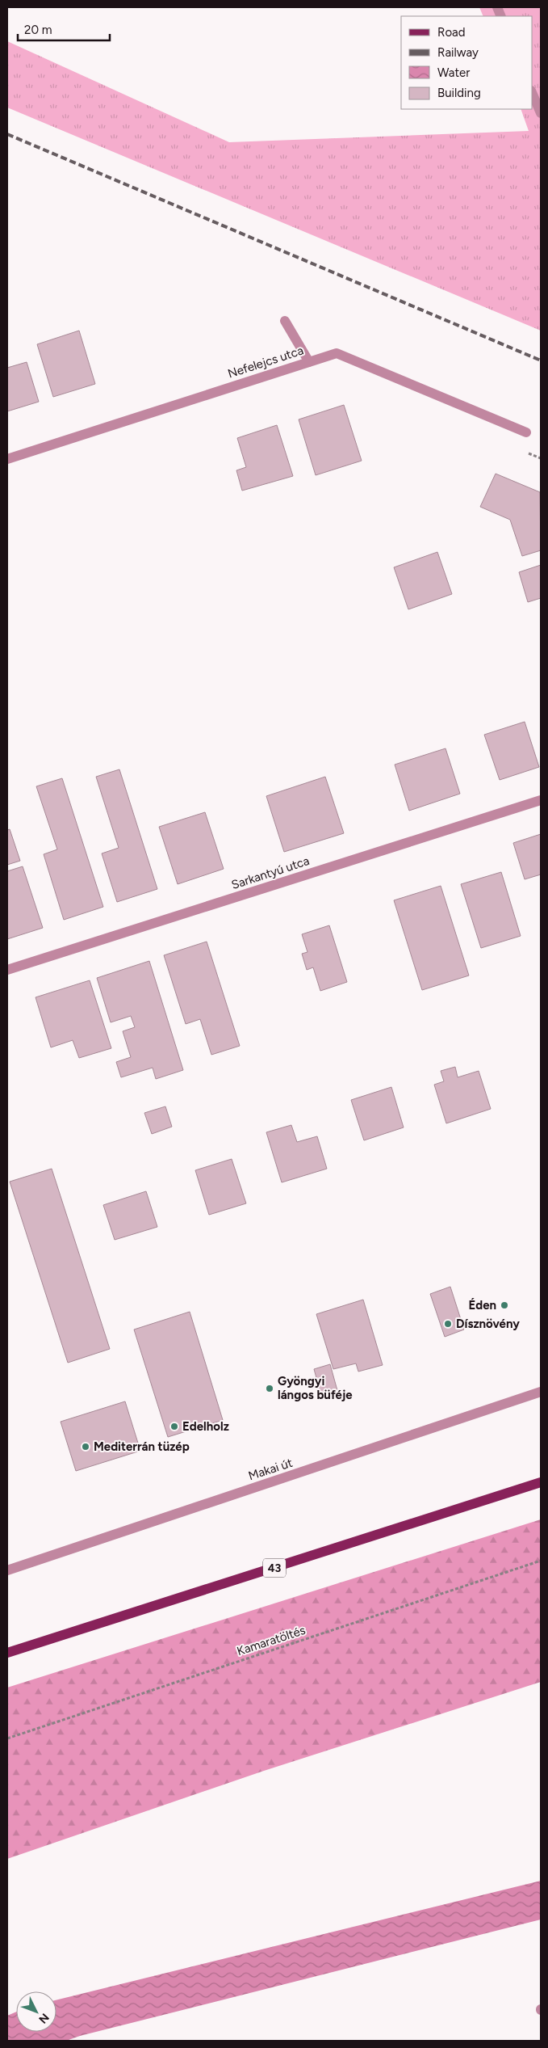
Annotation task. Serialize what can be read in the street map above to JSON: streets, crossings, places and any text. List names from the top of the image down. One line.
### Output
{"streets":{"main road":["43"],"street":["Nefelejcs utca","Sarkantyú utca","Makai út"],"path":["Kamaratöltés"]},"places":["Éden","Dísznövény","Gyöngyi lángos büféje","Edelholz","Mediterrán tüzép"],"legend":["Road","Railway","Water","Building"],"scale_bar":"20 m","north":"bottom right"}
